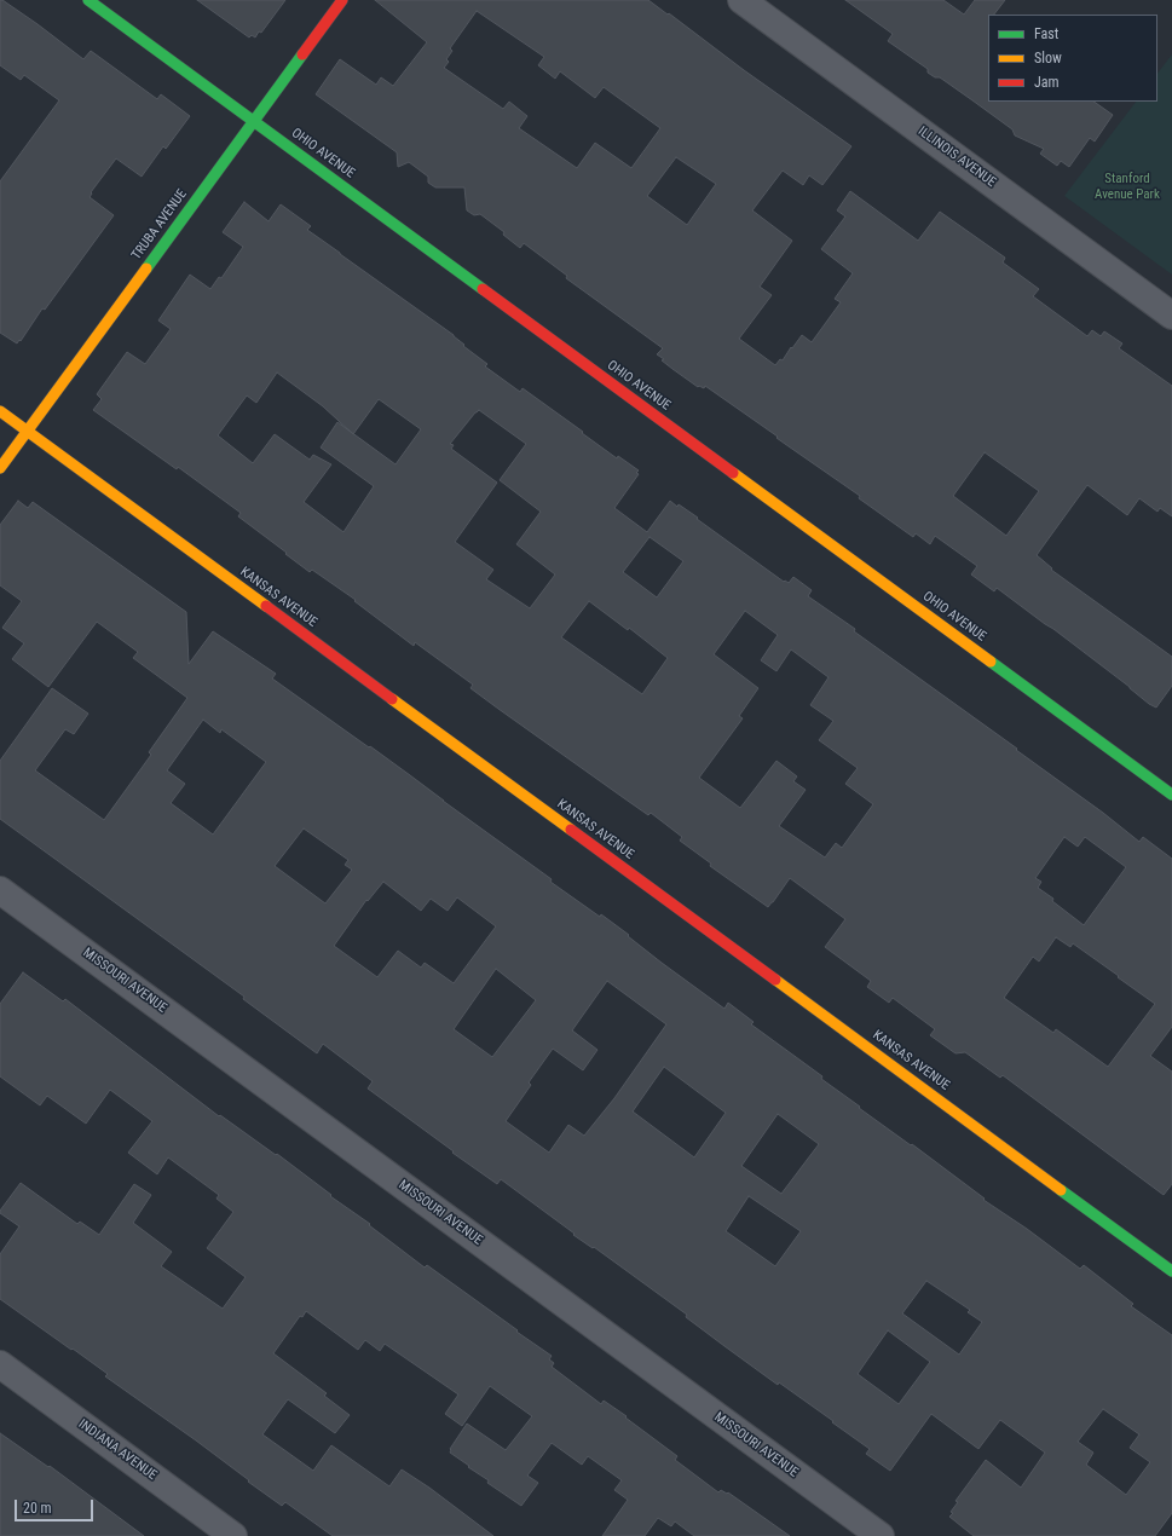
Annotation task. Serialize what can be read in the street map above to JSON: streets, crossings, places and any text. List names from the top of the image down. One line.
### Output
{"streets":{"street":["OHIO AVENUE","ILLINOIS AVENUE","TRUBA AVENUE","KANSAS AVENUE","MISSOURI AVENUE","INDIANA AVENUE"]},"crossings":[["OHIO AVENUE","TRUBA AVENUE"],["TRUBA AVENUE","KANSAS AVENUE"]],"parks":["Stanford Avenue Park"],"legend":["Fast","Slow","Jam"],"scale_bar":"20 m"}
